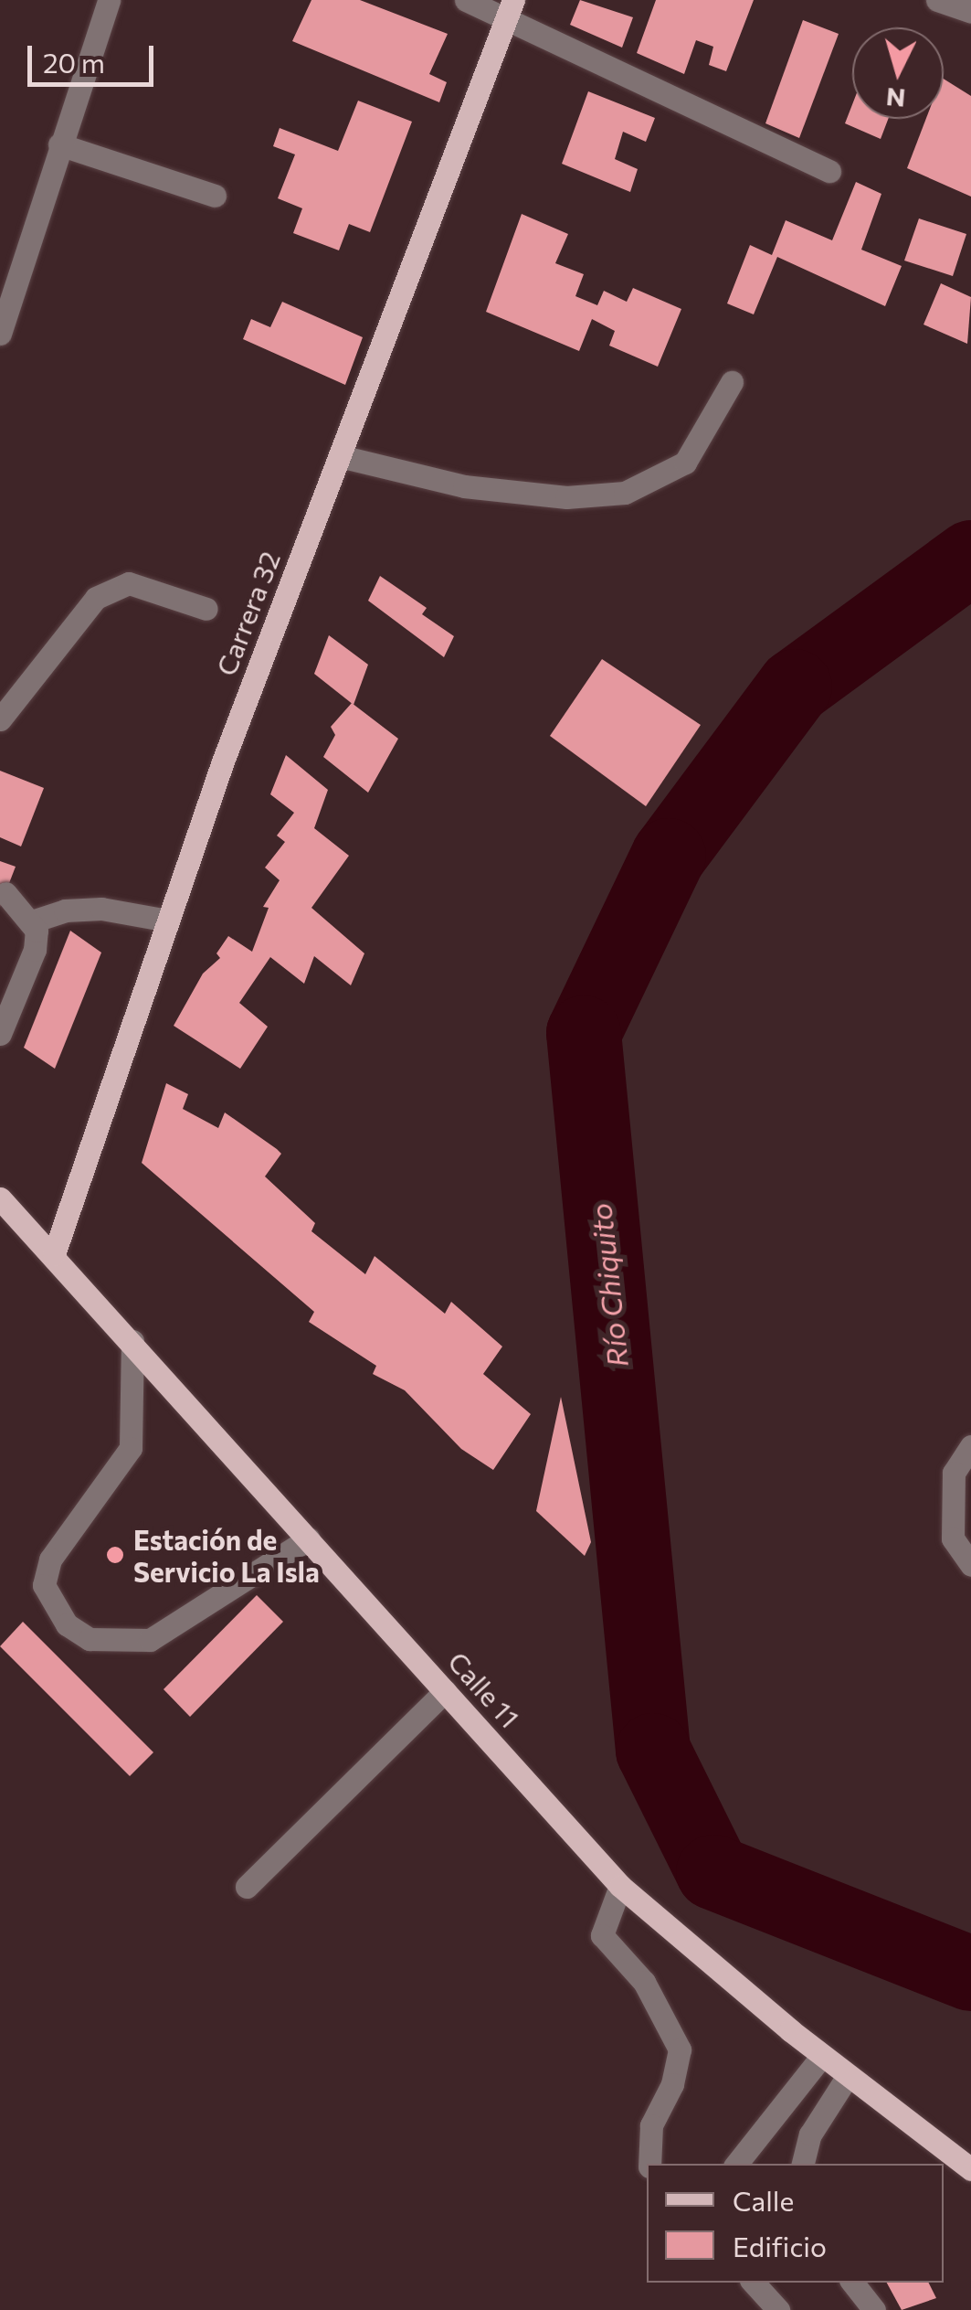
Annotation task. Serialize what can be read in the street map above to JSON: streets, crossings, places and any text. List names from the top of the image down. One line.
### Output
{"streets":{"main road":["Carrera 32","Calle 11"]},"crossings":[["Carrera 32","Calle 11"]],"water":["Río Chiquito"],"places":["Estación de Servicio La Isla"],"legend":["Calle","Edificio"],"scale_bar":"20 m","north":"bottom"}
